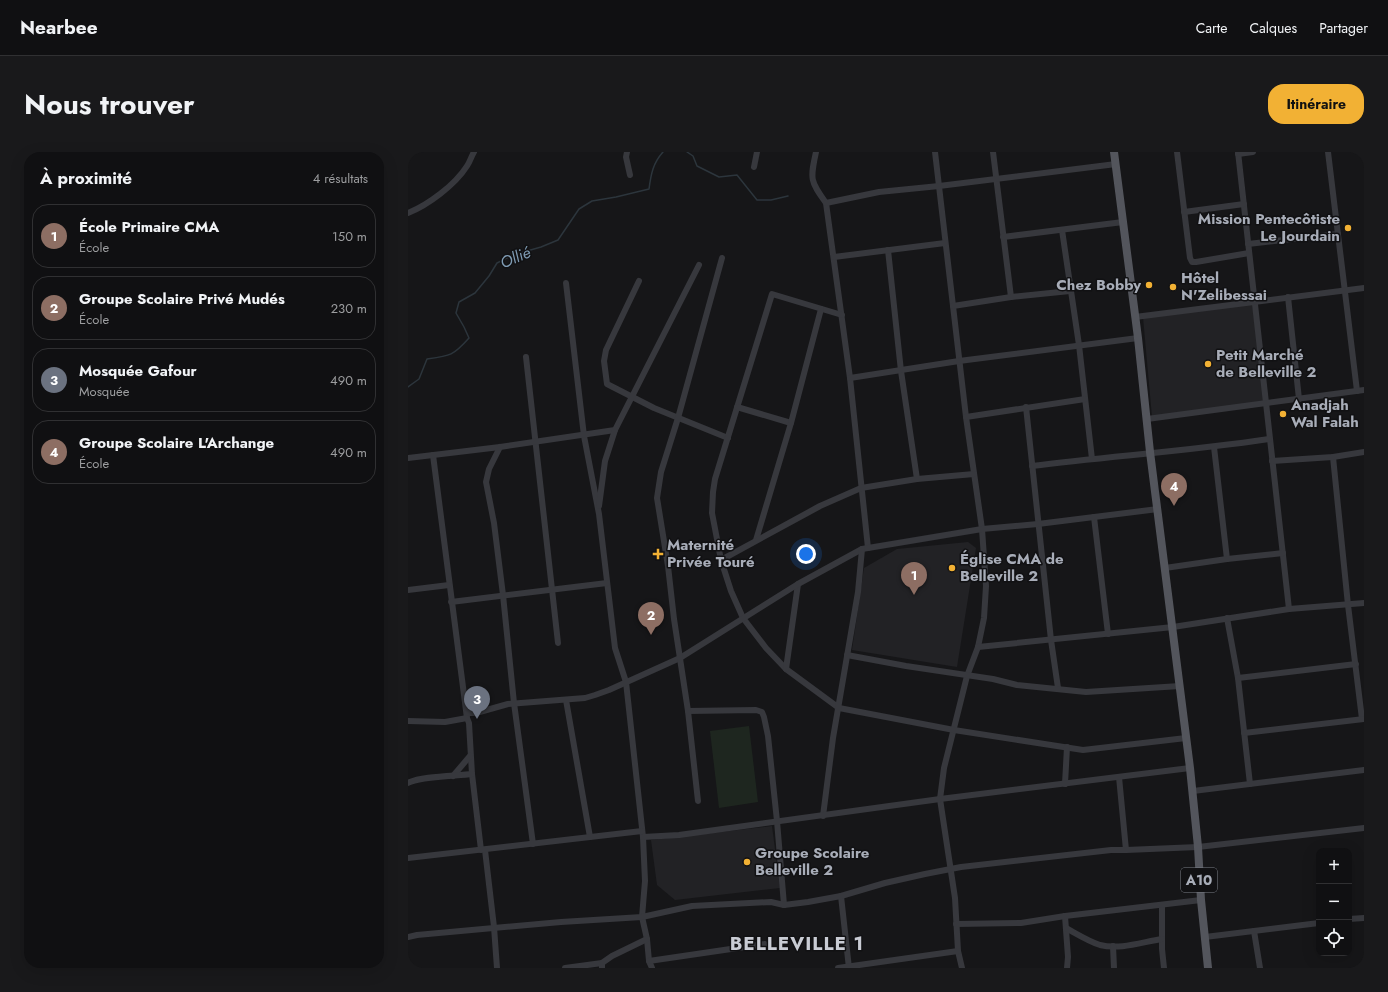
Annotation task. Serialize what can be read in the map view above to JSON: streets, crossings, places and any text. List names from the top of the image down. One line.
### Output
{"streets":{"main road":["A10"]},"districts":["BELLEVILLE 1"],"water":["Ollié"],"places":{"other":["Mission Pentecôtiste Le Jourdain","Chez Bobby","Hôtel N'Zelibessai","Petit Marché de Belleville 2","Anadjah Wal Falah","Église CMA de Belleville 2","Groupe Scolaire Belleville 2"],"health":["Maternité Privée Touré"]},"page":{"header":"Nearbee","nav":["Carte","Calques","Partager"],"title":"Nous trouver","buttons":"Itinéraire","heading":["À proximité","4 résultats"],"list":[{"mark":"1","name":"École Primaire CMA","note":"École","value":"150 m"},{"mark":"2","name":"Groupe Scolaire Privé Mudés","note":"École","value":"230 m"},{"mark":"3","name":"Mosquée Gafour","note":"Mosquée","value":"490 m"},{"mark":"4","name":"Groupe Scolaire L'Archange","note":"École","value":"490 m"}],"pins":["4","1","2","3"],"map_buttons":["+","−"]}}
